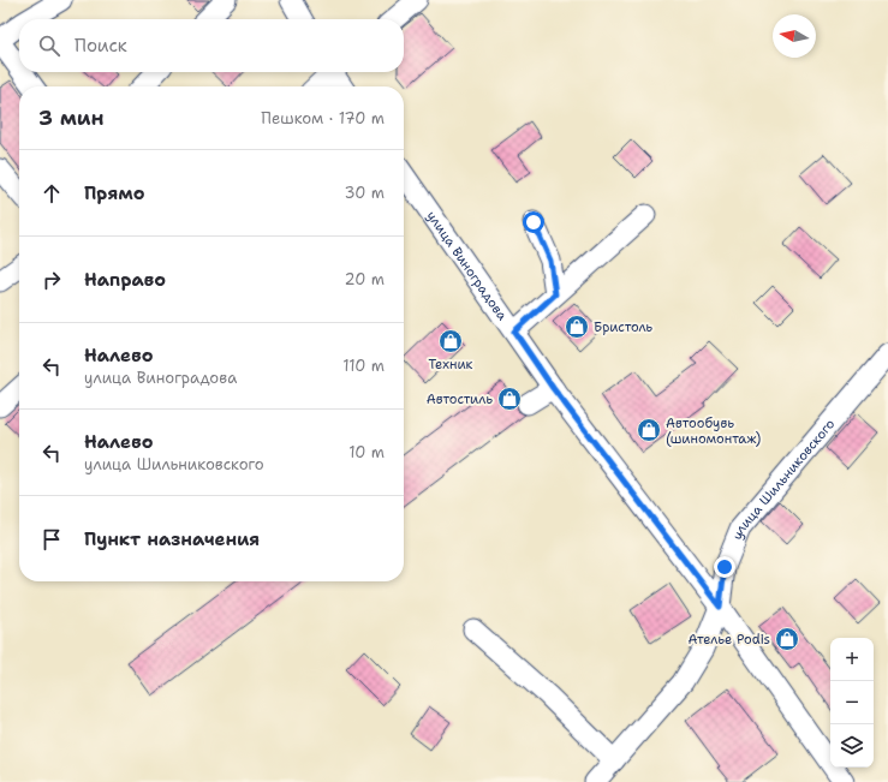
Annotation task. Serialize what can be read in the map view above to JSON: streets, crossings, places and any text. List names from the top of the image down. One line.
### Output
{"streets":{"street":["улица Виноградова","улица Шильниковского"]},"crossings":[["улица Виноградова","улица Шильниковского"]],"places":{"shop":["Бристоль","Техник","Автостиль","Автообувь (шиномонтаж)","Ателье Podis"]},"north":"left","page":{"search":"Поиск","heading":["3 мин","Пешком · 170 m"],"list":[["Прямо","30 m"],["Направо","20 m"],["Налево","улица Виноградова","110 m"],["Налево","улица Шильниковского","10 m"],"Пункт назначения"],"map_buttons":["+","−"]}}
